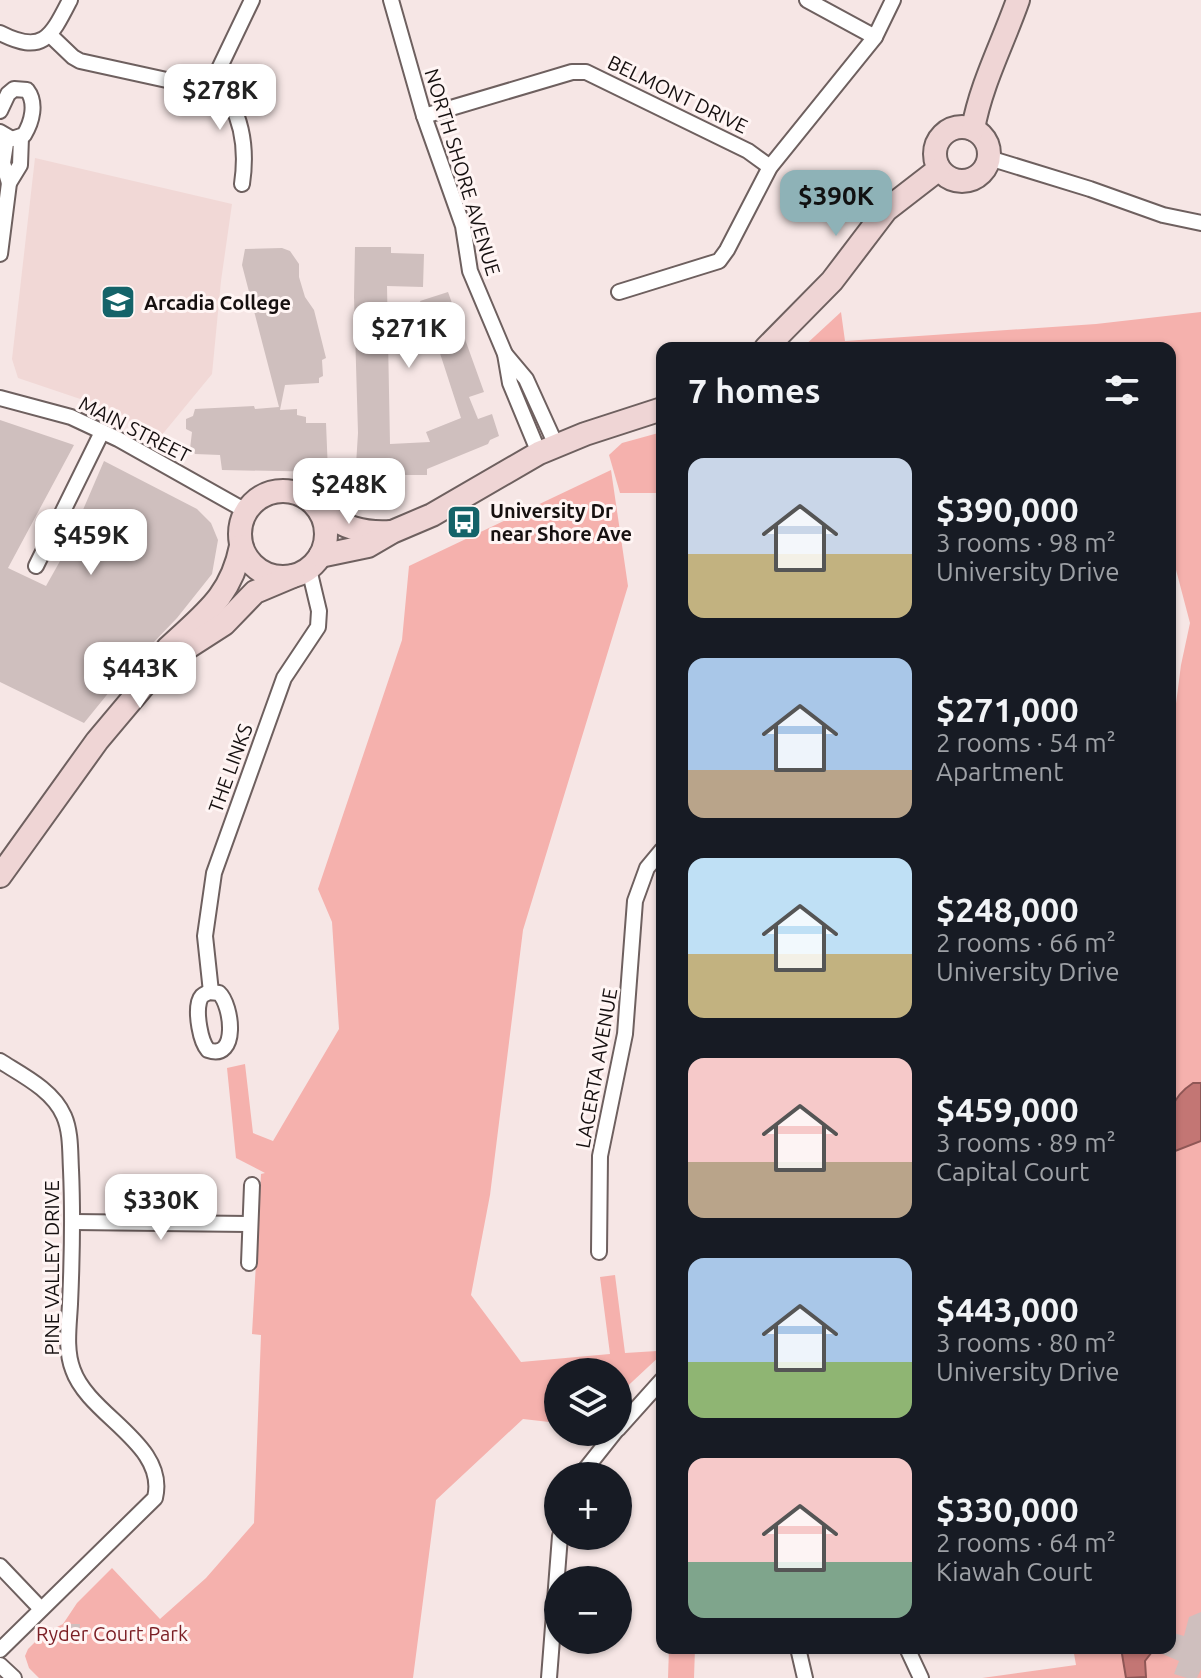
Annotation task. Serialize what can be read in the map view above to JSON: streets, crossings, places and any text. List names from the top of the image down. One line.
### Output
{"streets":{"street":["BELMONT DRIVE","NORTH SHORE AVENUE","MAIN STREET","THE LINKS","LACERTA AVENUE","PINE VALLEY DRIVE"]},"crossings":[["BELMONT DRIVE","NORTH SHORE AVENUE"],["MAIN STREET","THE LINKS"]],"parks":["Ryder Court Park"],"places":{"school or university":["Arcadia College"],"bus stop":["University Dr near Shore Ave"]},"page":{"price":["$278K","$390K","$271K","$248K","$459K","$443K","$330K"],"heading":"7 homes","list":[{"name":"$390,000","note":"3 rooms · 98 m² · University Drive"},{"name":"$271,000","note":"2 rooms · 54 m² · Apartment"},{"name":"$248,000","note":"2 rooms · 66 m² · University Drive"},{"name":"$459,000","note":"3 rooms · 89 m² · Capital Court"},{"name":"$443,000","note":"3 rooms · 80 m² · University Drive"},{"name":"$330,000","note":"2 rooms · 64 m² · Kiawah Court"}],"map_buttons":["+","−"]}}
